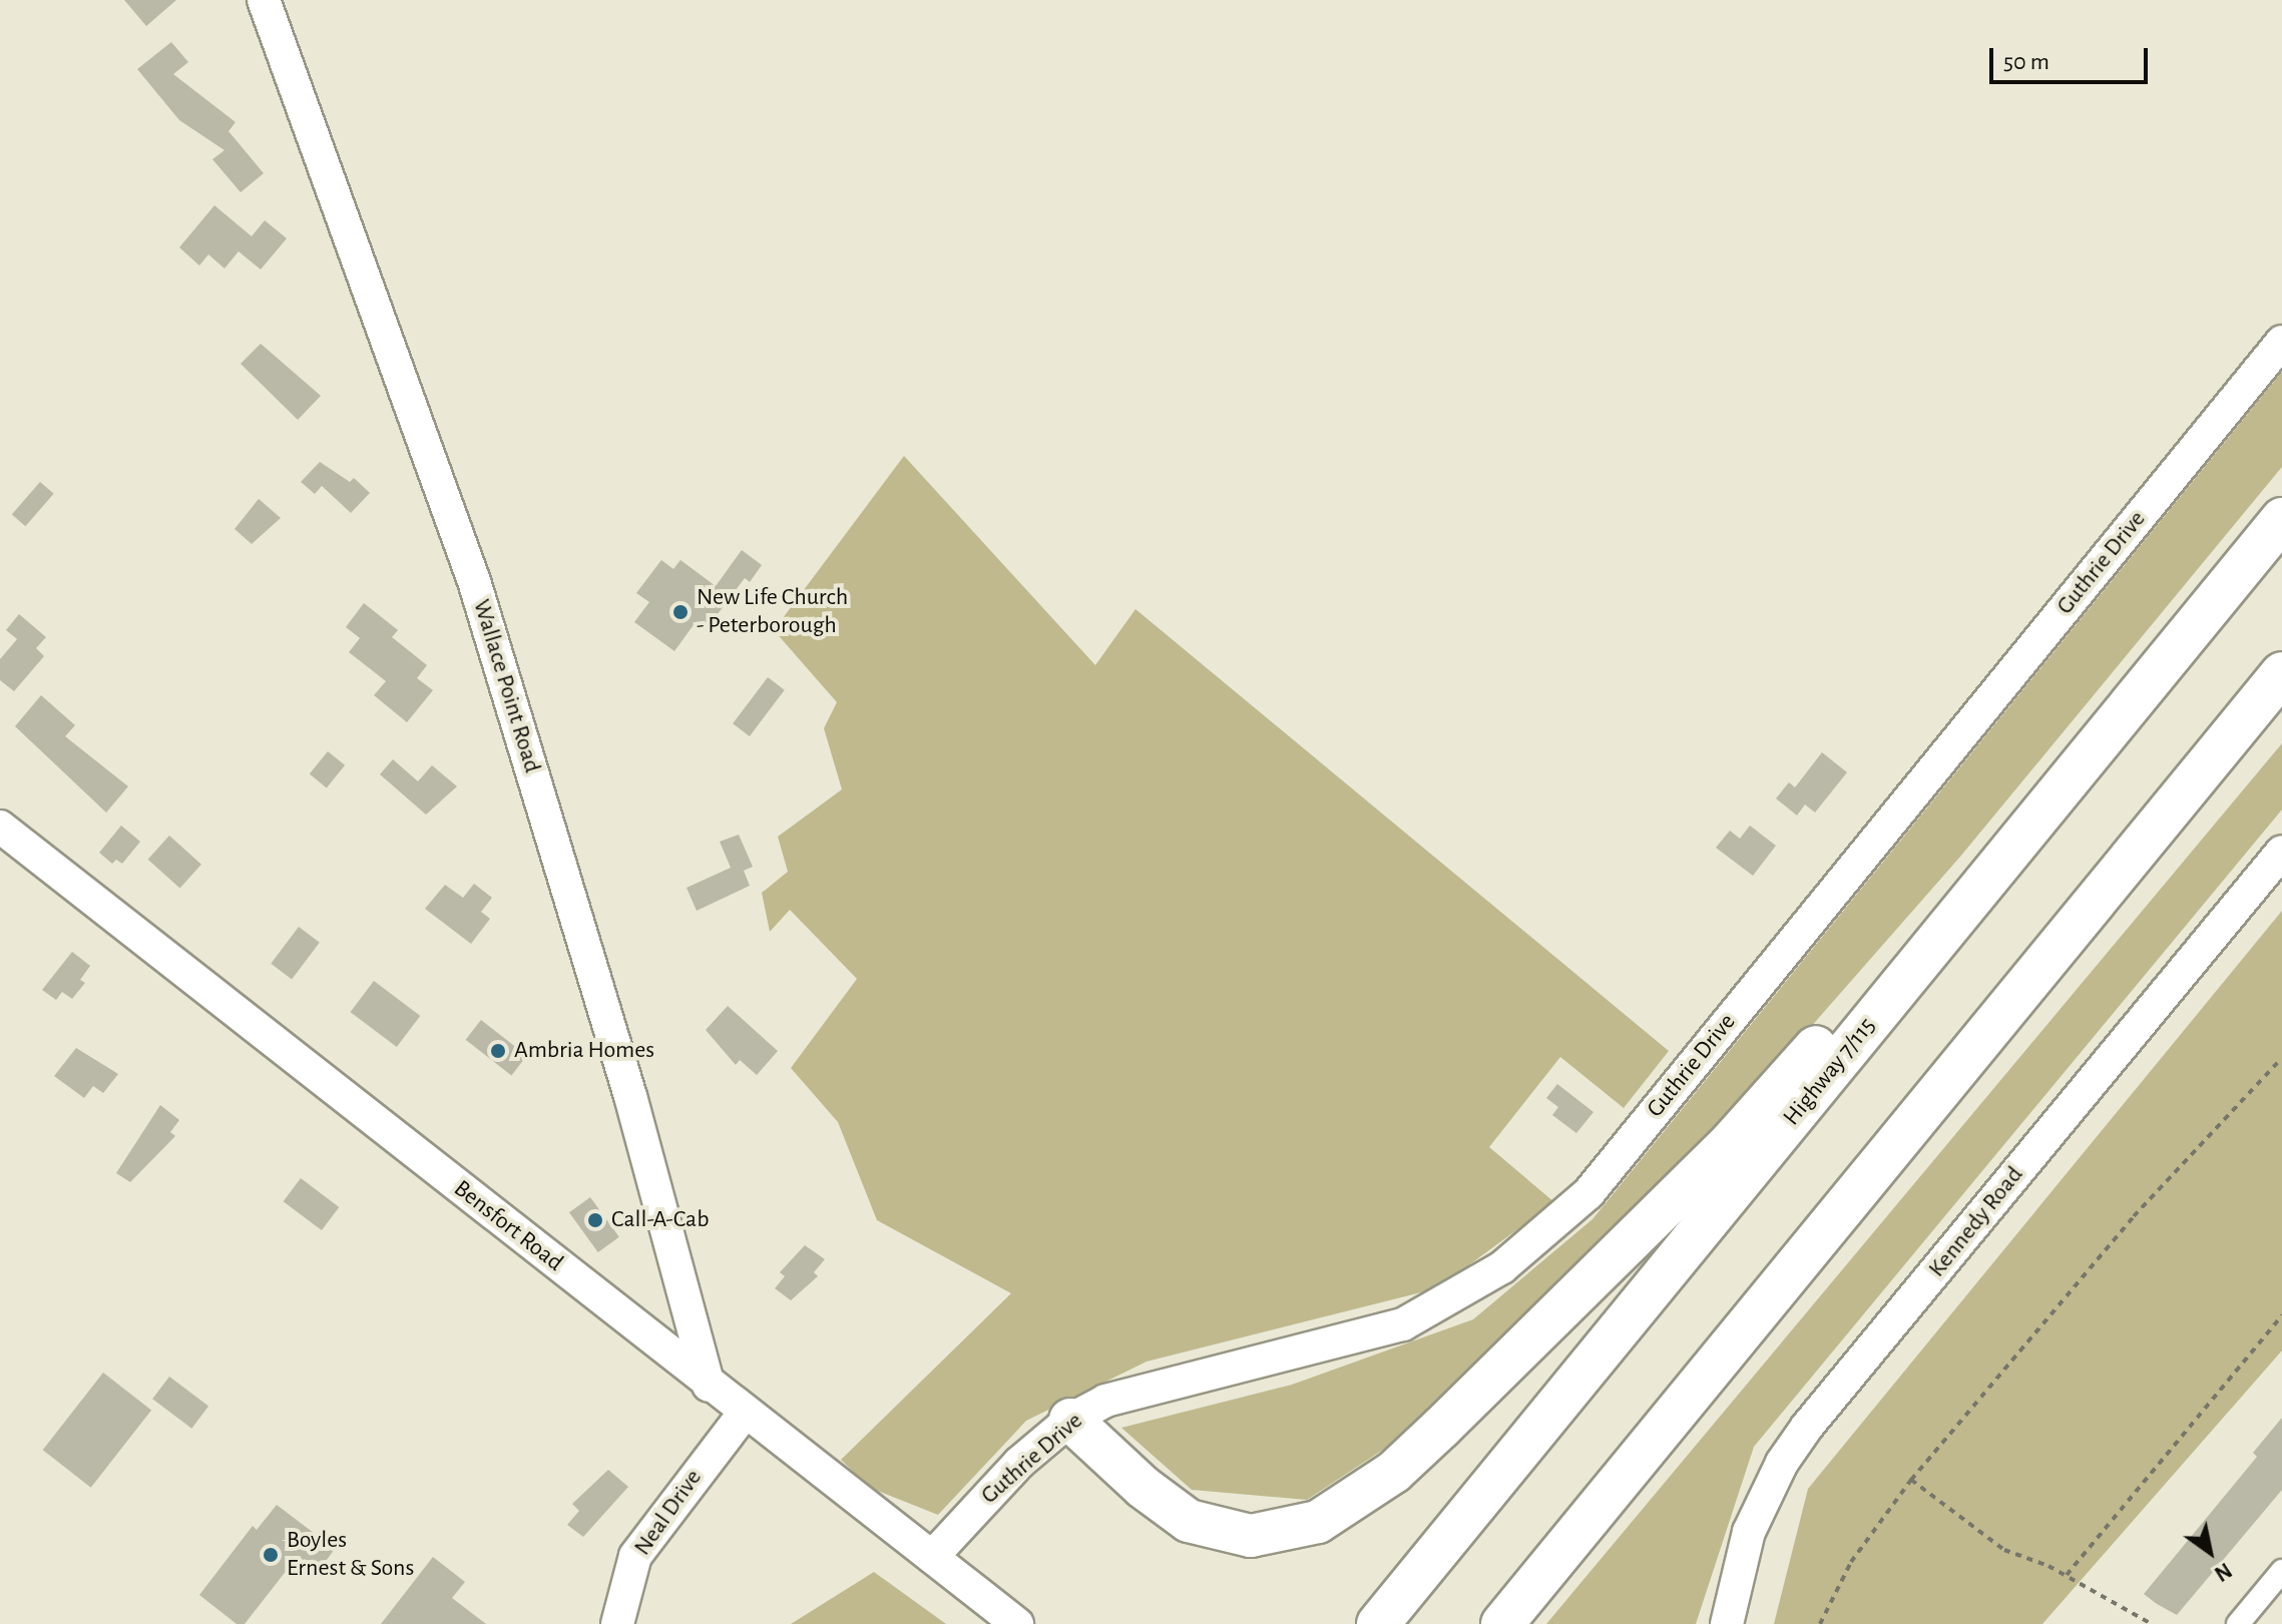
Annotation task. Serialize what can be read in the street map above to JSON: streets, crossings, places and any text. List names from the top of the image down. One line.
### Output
{"streets":{"highway":["Highway 7/115"],"street":["Guthrie Drive","Wallace Point Road","Kennedy Road","Bensfort Road","Neal Drive"]},"crossings":[["Guthrie Drive","Bensfort Road"],["Wallace Point Road","Bensfort Road"],["Bensfort Road","Neal Drive"]],"places":["New Life Church - Peterborough","Ambria Homes","Call-A-Cab","Boyles Ernest & Sons"],"scale_bar":"50 m","north":"bottom right"}
